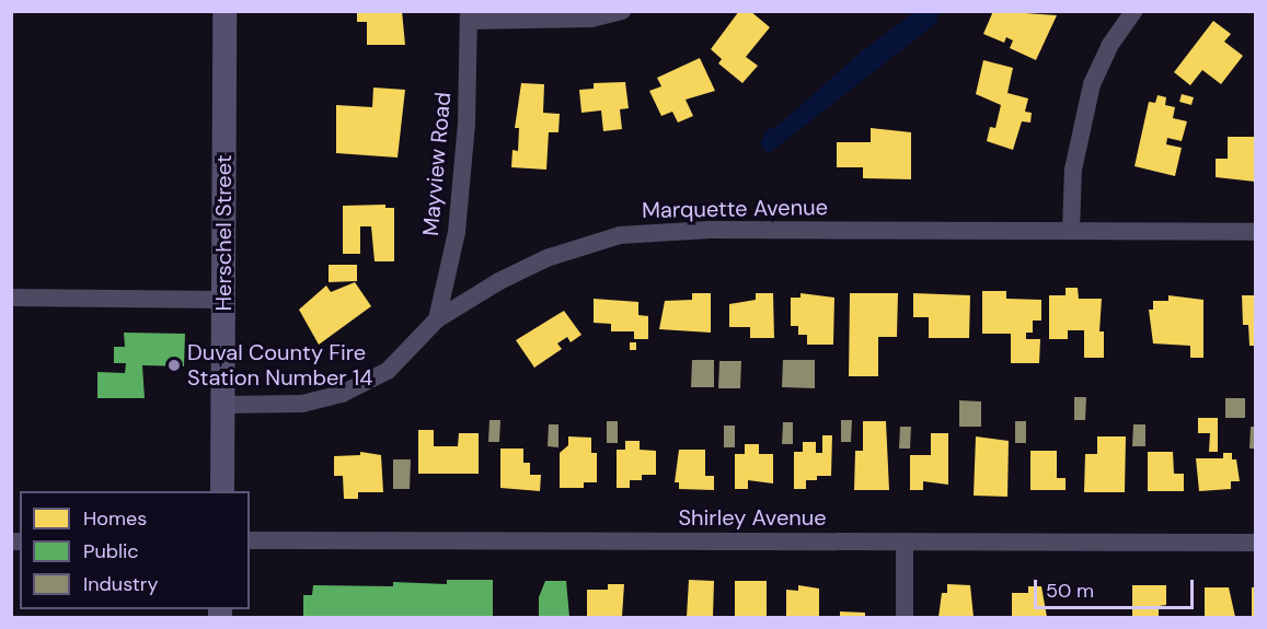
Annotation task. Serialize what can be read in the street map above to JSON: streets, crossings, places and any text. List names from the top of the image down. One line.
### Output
{"streets":{"main road":["Herschel Street"],"street":["Mayview Road","Marquette Avenue","Shirley Avenue"]},"crossings":[["Mayview Road","Marquette Avenue"],["Marquette Avenue","Herschel Street"]],"places":["Duval County Fire Station Number 14"],"legend":["Homes","Public","Industry"],"scale_bar":"50 m"}
